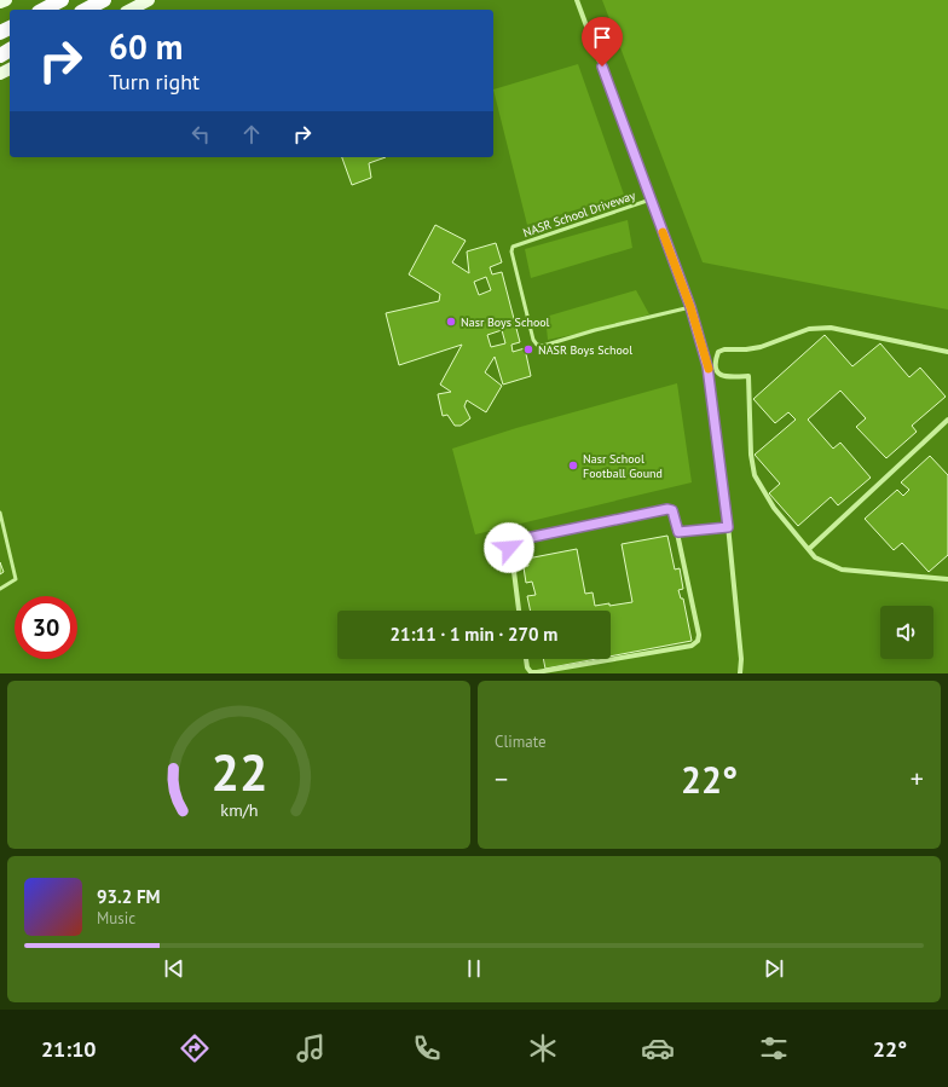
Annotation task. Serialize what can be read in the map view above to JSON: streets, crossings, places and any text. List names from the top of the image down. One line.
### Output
{"streets":{"lane":["NASR School Driveway"]},"places":["Nasr Boys School","NASR Boys School","Nasr School Football Gound"],"page":{"turn":["60 m","Turn right"],"limit":"30","trip":"21:11 · 1 min · 270 m","tile":"Climate","heat":["−","22°","+"],"song":["93.2 FM","Music"],"tabs":["21:10","22°"],"gauge":["22","km/h"]}}
